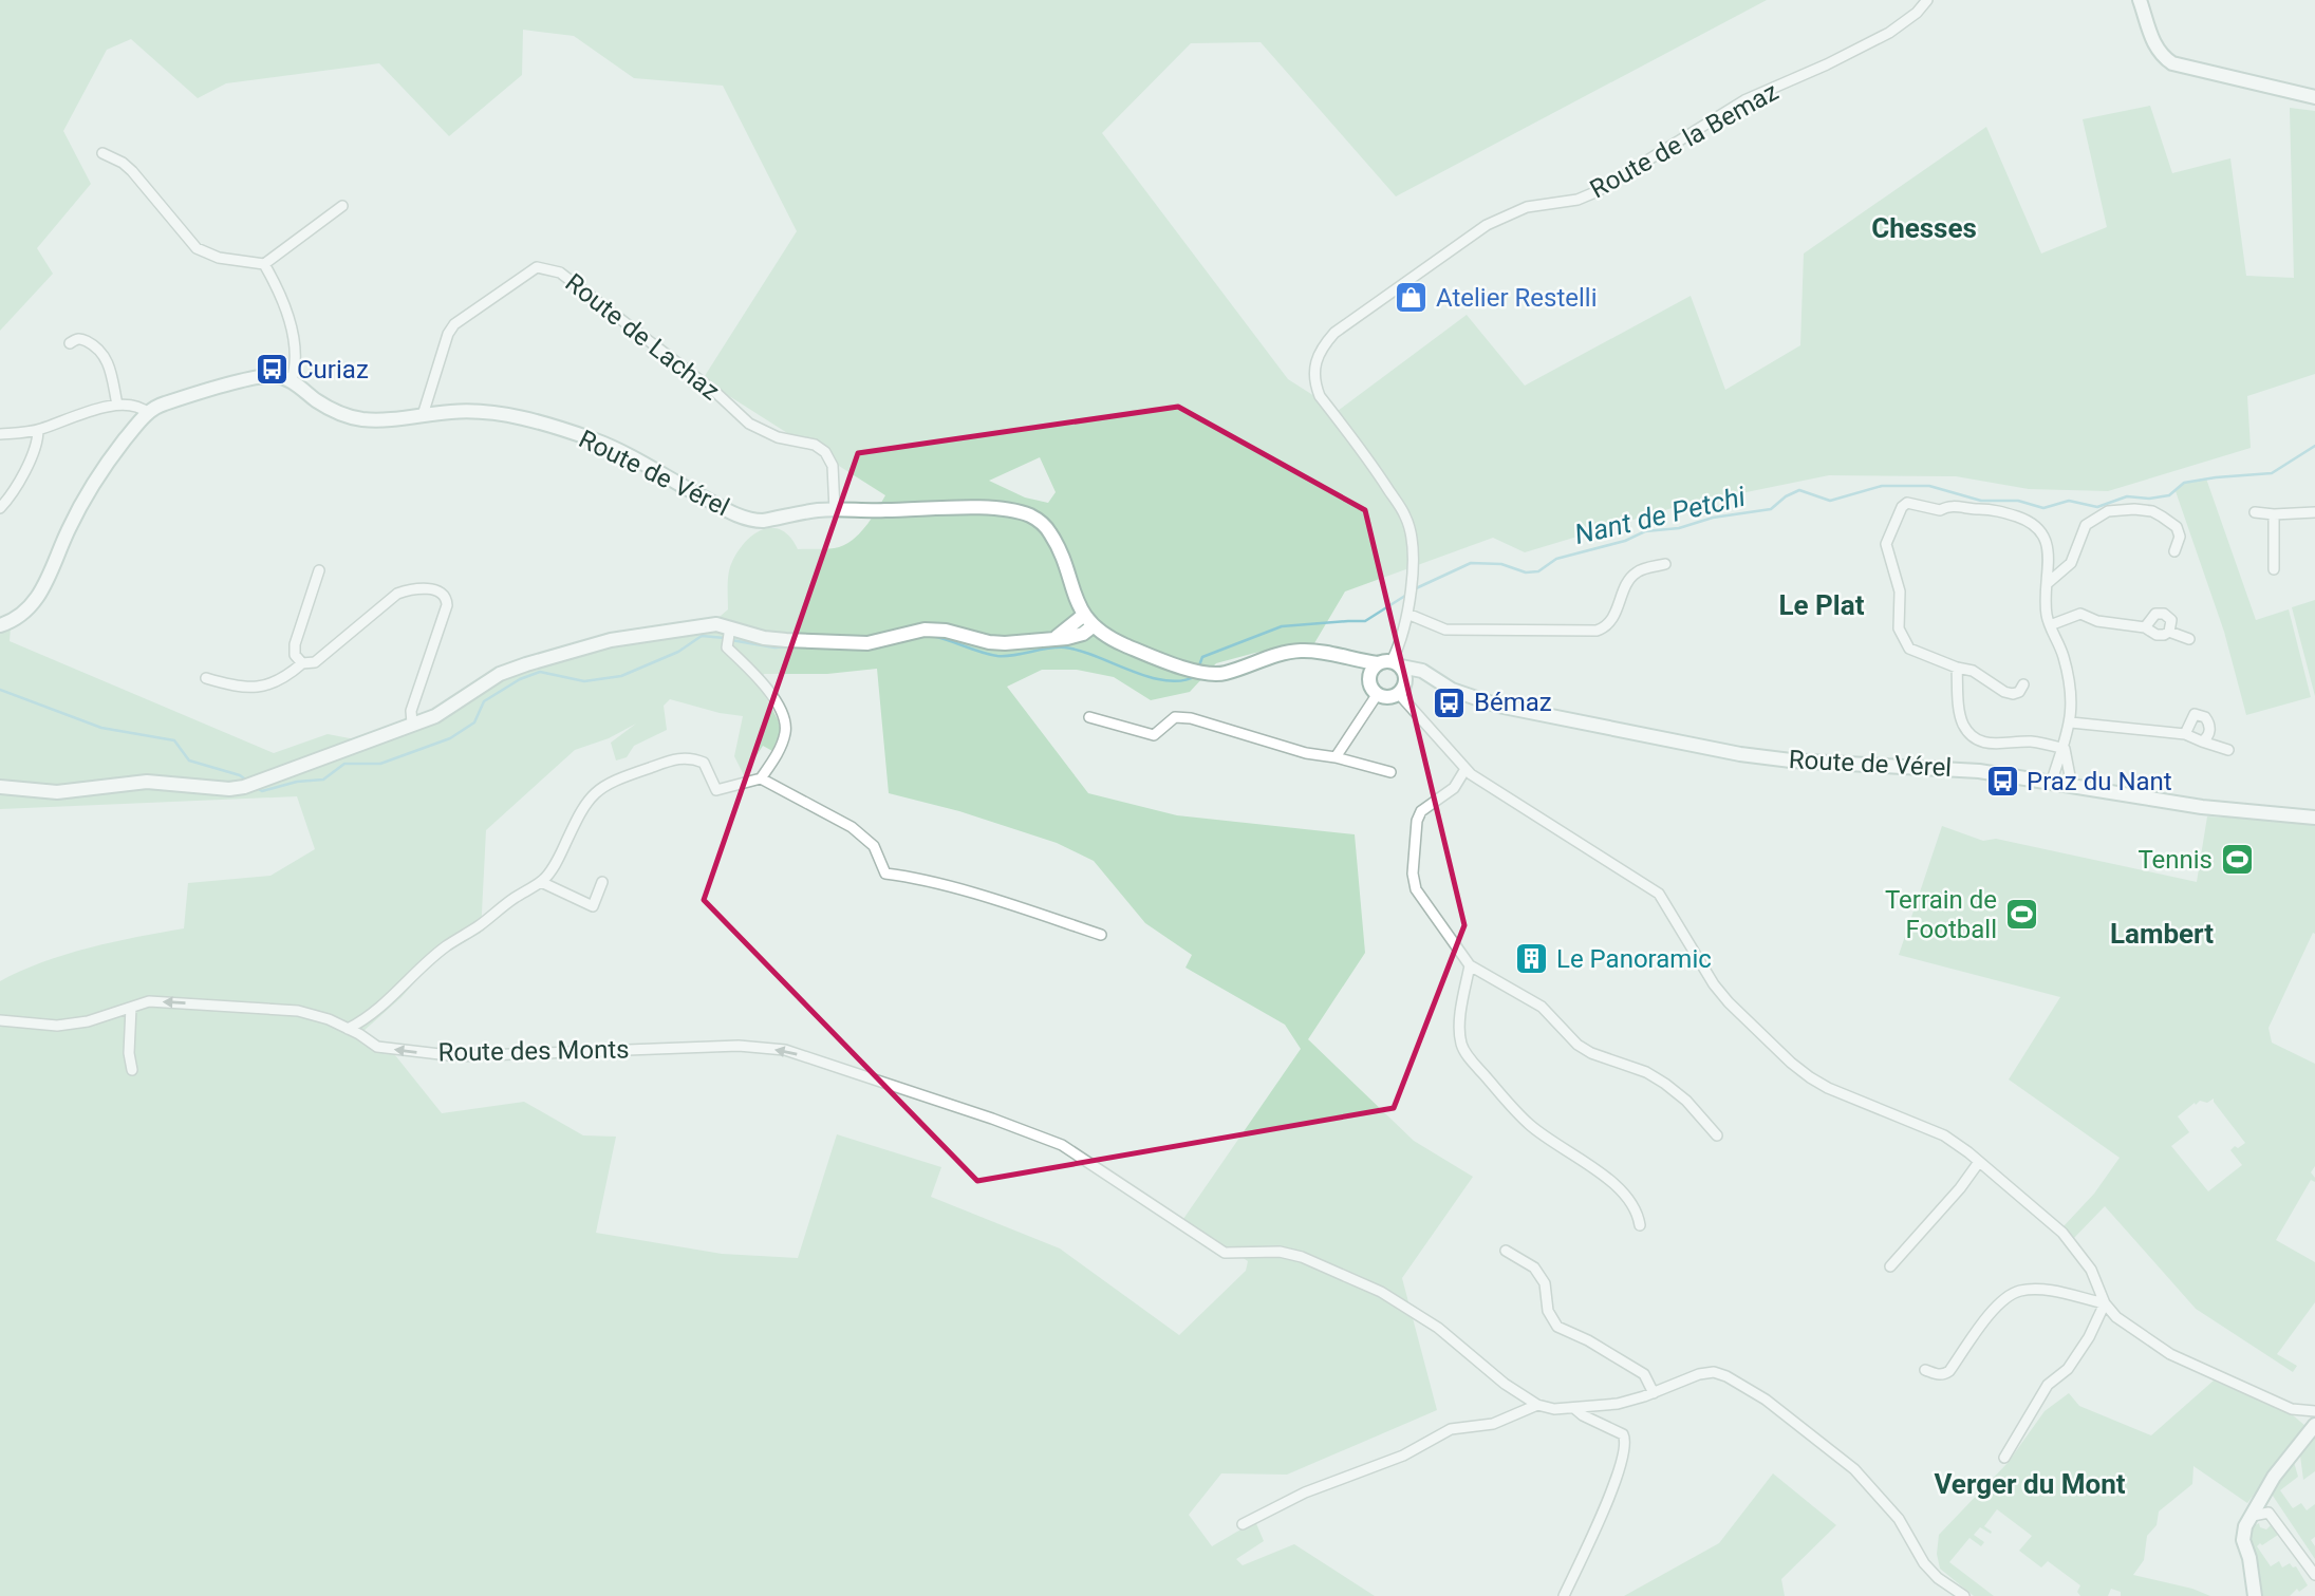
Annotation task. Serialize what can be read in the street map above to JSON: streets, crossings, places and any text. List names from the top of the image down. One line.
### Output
{"streets":{"street":["Route de la Bemaz","Route de Lachaz","Route de Vérel","Route des Monts"]},"crossings":[["Route de la Bemaz","Route de Vérel"],["Route de Lachaz","Route de Vérel"]],"one_way":["Route des Monts"],"districts":["Chesses","Le Plat","Lambert","Verger du Mont"],"water":["Nant de Petchi"],"places":{"shop":["Atelier Restelli"],"bus stop":["Curiaz","Bémaz","Praz du Nant"],"sports":["Tennis","Terrain de Football"],"building":["Le Panoramic"]}}
